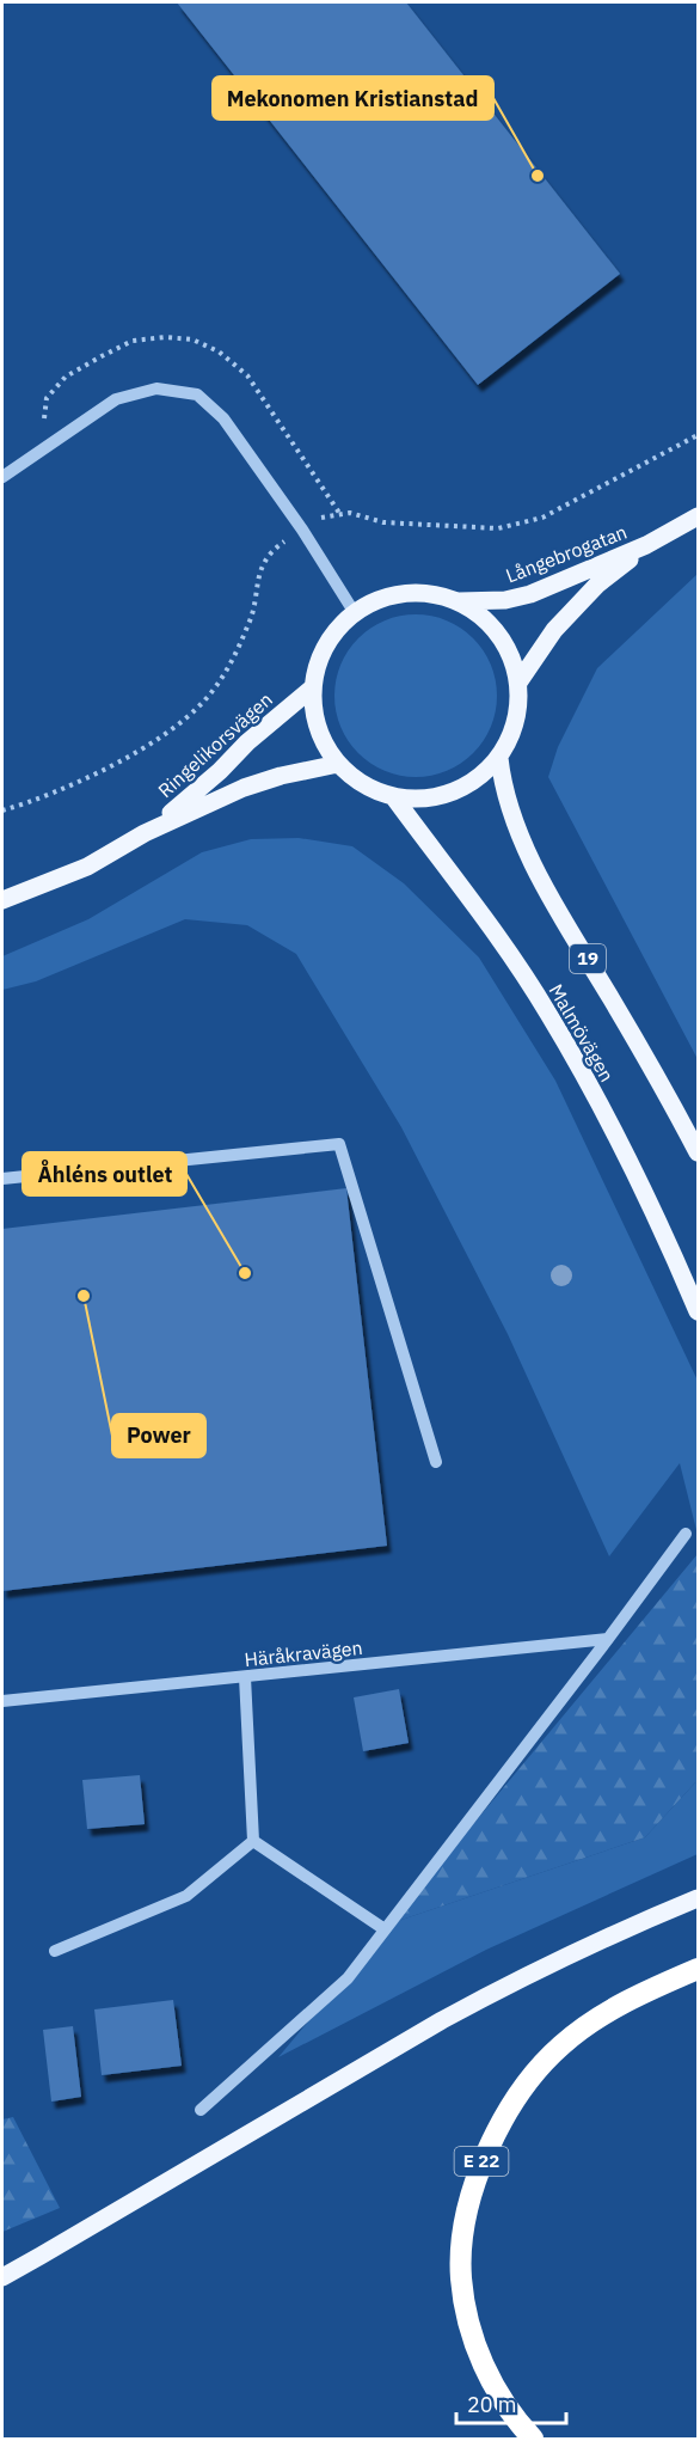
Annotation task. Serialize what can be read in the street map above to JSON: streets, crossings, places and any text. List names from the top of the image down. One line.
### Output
{"streets":{"highway":["E 22"],"main road":["Långebrogatan","Ringelikorsvägen","19","Malmövägen"],"street":["Häråkravägen"]},"crossings":[["Långebrogatan","Ringelikorsvägen"],["Långebrogatan","19"],["Långebrogatan","Malmövägen"],["Ringelikorsvägen","19"],["Ringelikorsvägen","Malmövägen"],["19","Malmövägen"]],"places":["Mekonomen Kristianstad","Åhléns outlet","Power"],"scale_bar":"20 m"}
